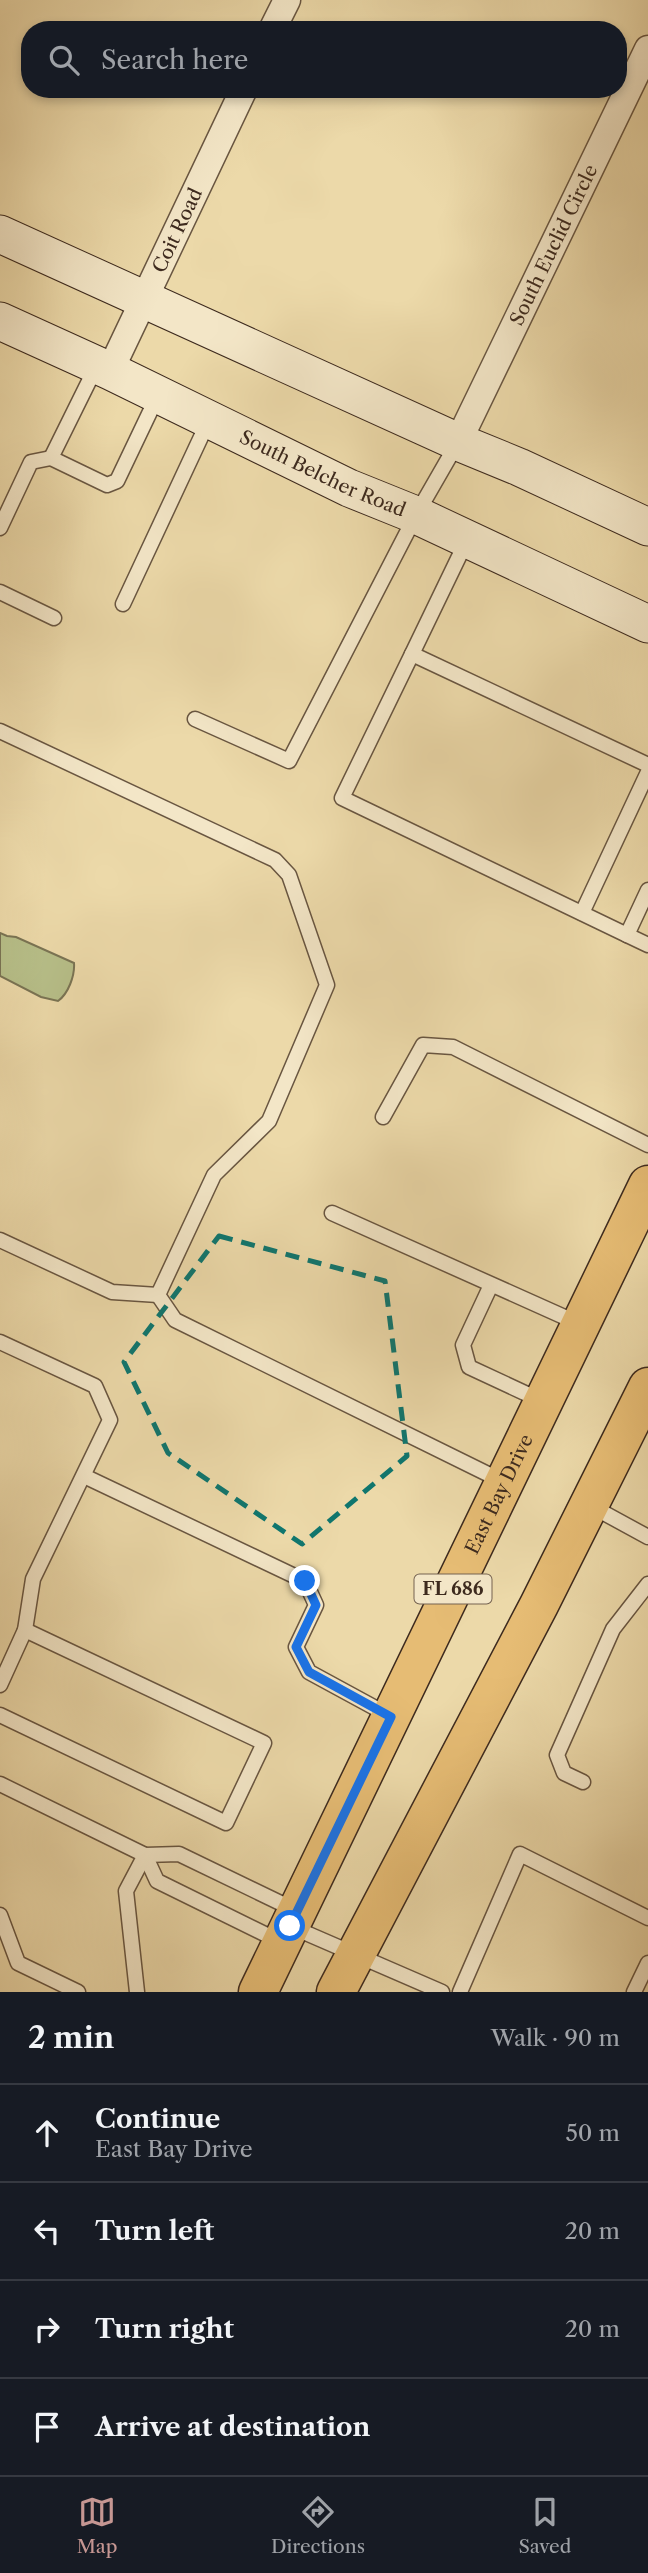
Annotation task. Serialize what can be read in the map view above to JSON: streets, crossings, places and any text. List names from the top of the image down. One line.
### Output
{"streets":{"main road":["South Belcher Road","East Bay Drive","FL 686"],"street":["Coit Road","South Euclid Circle"]},"crossings":[["Coit Road","South Belcher Road"]],"page":{"search":"Search here","heading":["2 min","Walk · 90 m"],"list":[["Continue","East Bay Drive","50 m"],["Turn left","20 m"],["Turn right","20 m"],"Arrive at destination"],"nav":["Map","Directions","Saved"]}}
